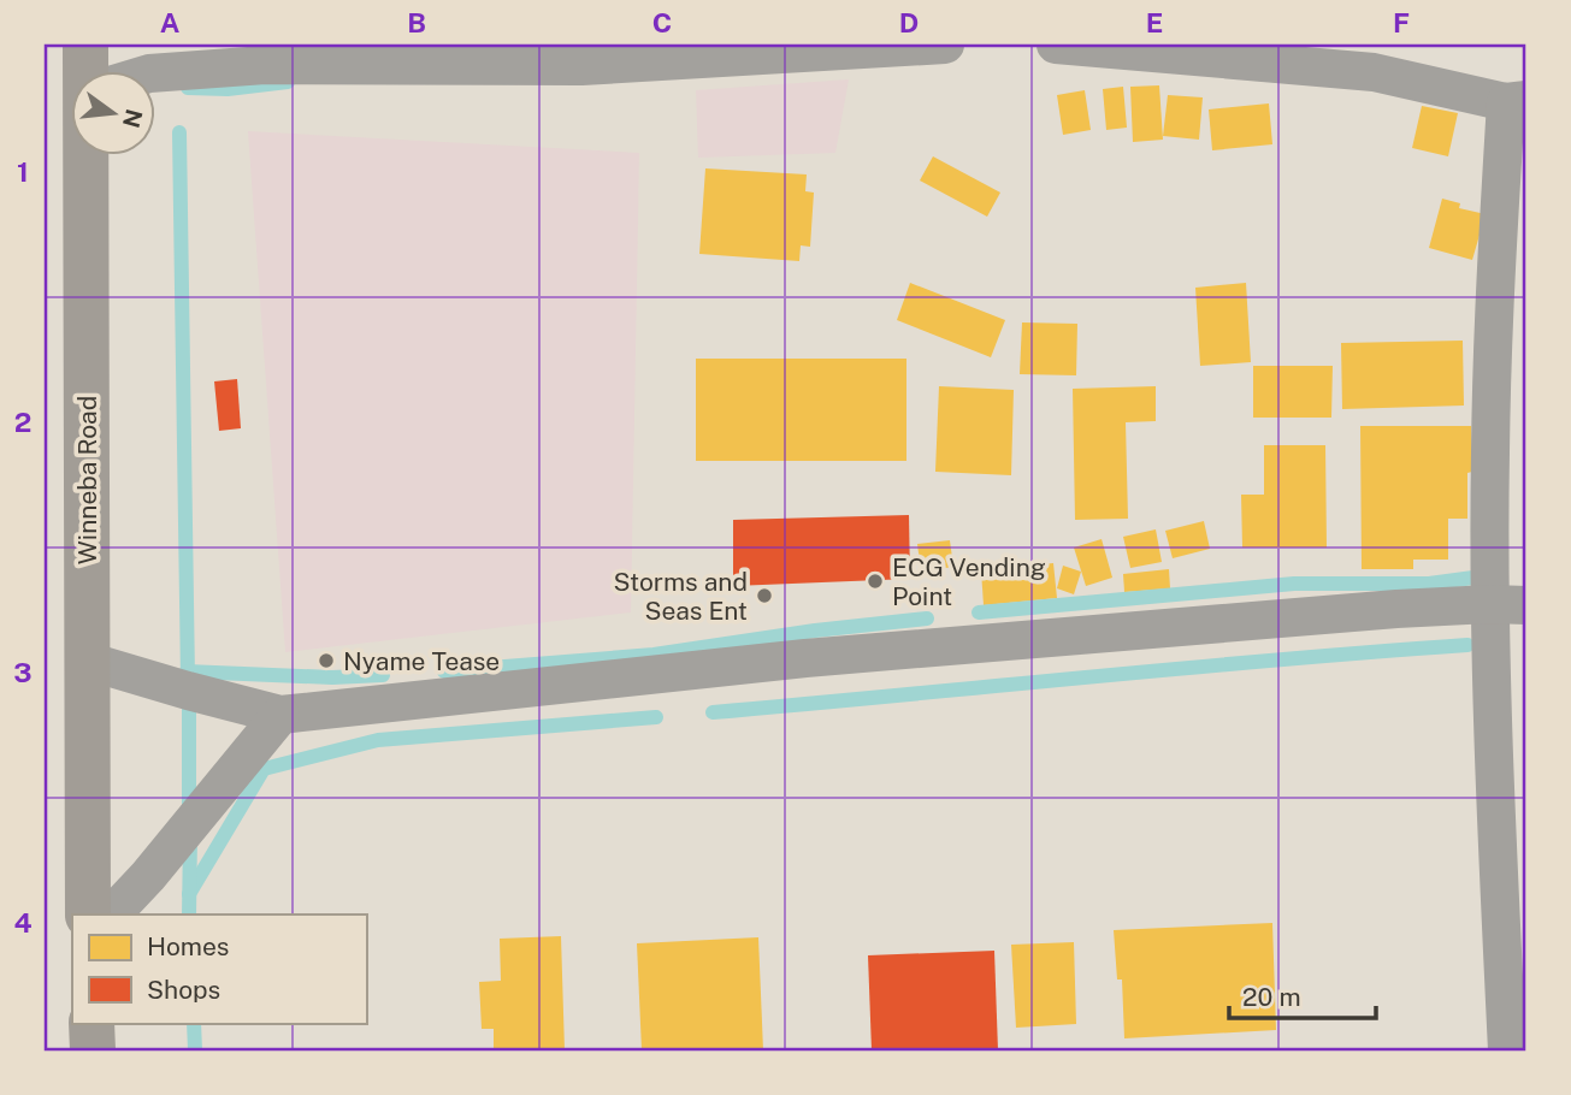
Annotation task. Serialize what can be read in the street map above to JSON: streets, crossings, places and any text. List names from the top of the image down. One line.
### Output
{"streets":{"highway":["Winneba Road"]},"places":["ECG Vending Point","Storms and Seas Ent","Nyame Tease"],"legend":["Homes","Shops"],"scale_bar":"20 m","north":"right","grid":{"columns":["A","B","C","D","E","F"],"rows":["1","2","3","4"]}}
